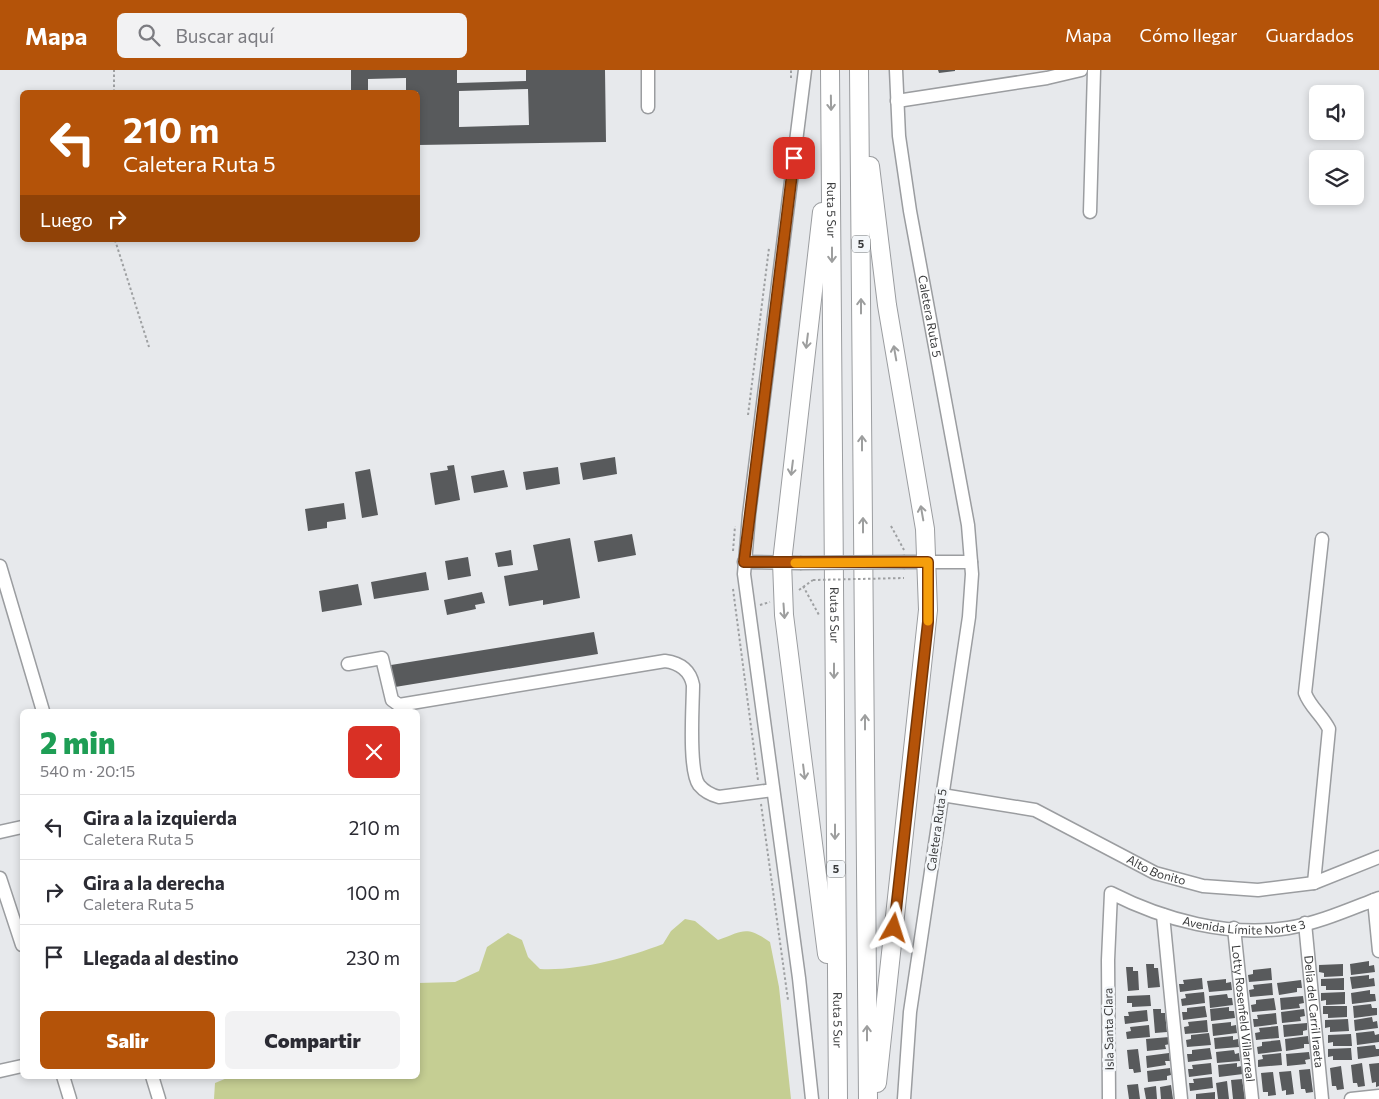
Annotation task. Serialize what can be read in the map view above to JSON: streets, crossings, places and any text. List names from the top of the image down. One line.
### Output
{"streets":{"highway":["Ruta 5 Sur","5"],"street":["Caletera Ruta 5","Alto Bonito","Avenida Límite Norte 3","Delia del Carril Iraeta","Lotty Rosenfeld Villarreal","Isla Santa Clara"]},"crossings":[["Caletera Ruta 5","Alto Bonito"],["Avenida Límite Norte 3","Delia del Carril Iraeta"],["Avenida Límite Norte 3","Lotty Rosenfeld Villarreal"],["Avenida Límite Norte 3","Isla Santa Clara"]],"page":{"header":"Mapa","search":"Buscar aquí","nav":["Mapa","Cómo llegar","Guardados"],"turn":["210 m","Caletera Ruta 5"],"then":"Luego","heading":["2 min","540 m · 20:15"],"list":[{"name":"Gira a la izquierda","note":"Caletera Ruta 5","value":"210 m"},{"name":"Gira a la derecha","note":"Caletera Ruta 5","value":"100 m"},{"name":"Llegada al destino","value":"230 m"}],"buttons":["Salir","Compartir"]}}
